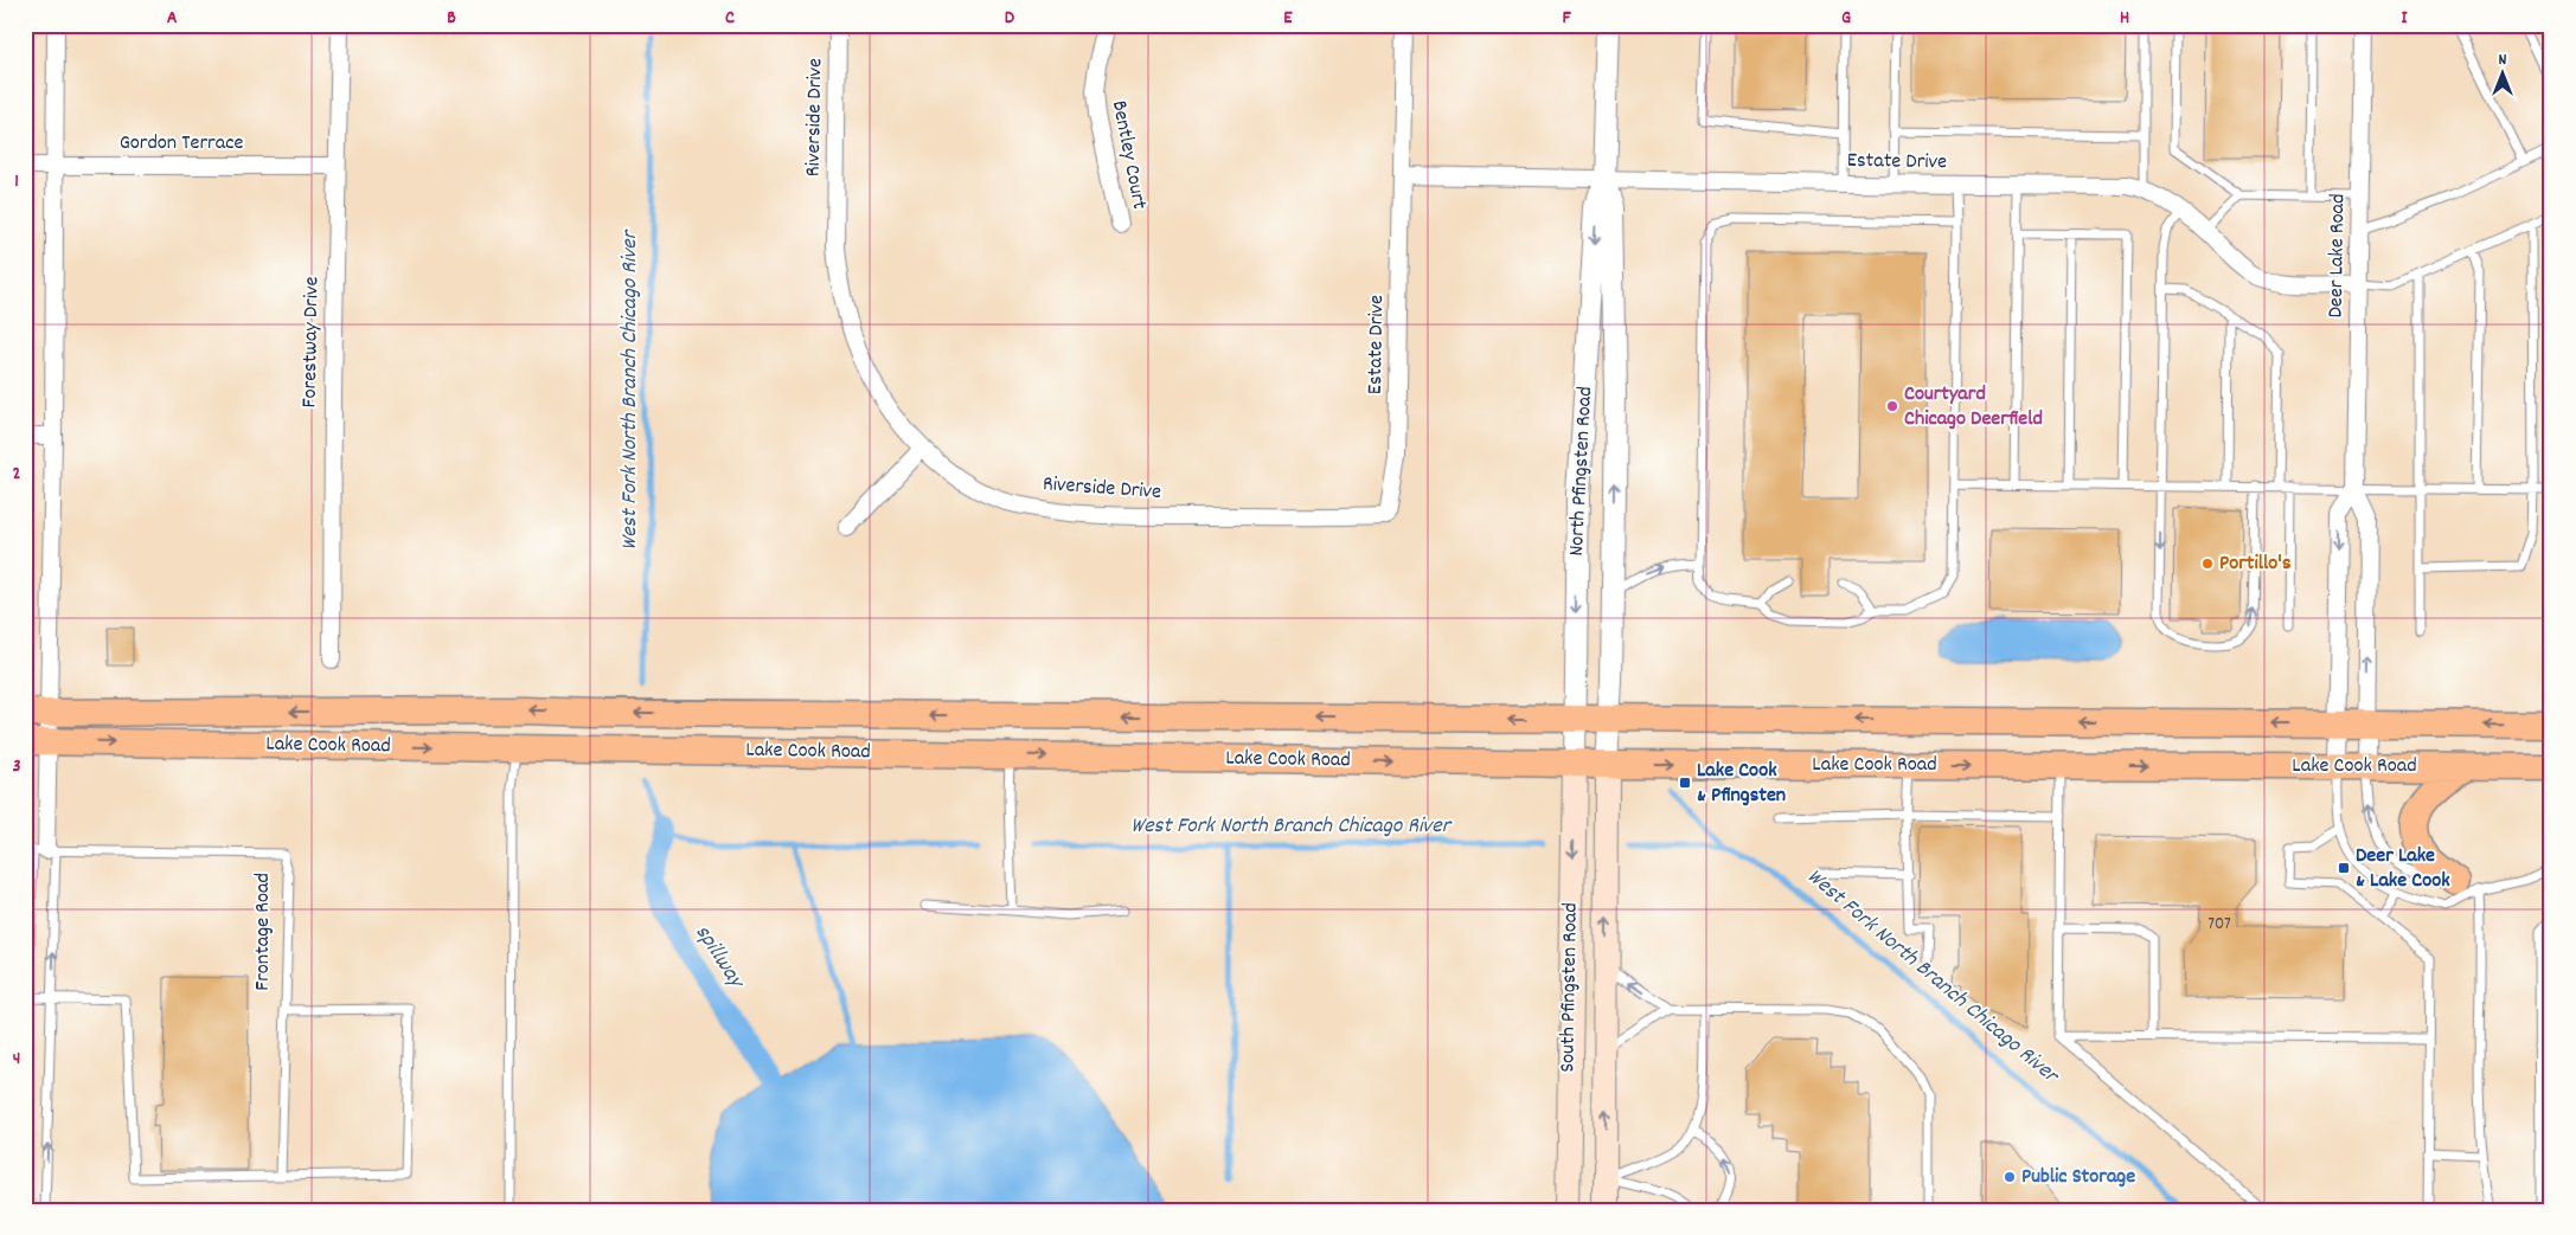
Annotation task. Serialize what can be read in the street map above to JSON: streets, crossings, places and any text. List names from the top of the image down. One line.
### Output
{"streets":{"main road":["Lake Cook Road","South Pfingsten Road"],"street":["Riverside Drive","Gordon Terrace","Bentley Court","Estate Drive","Deer Lake Road","Forestway Drive","North Pfingsten Road"],"lane":["Frontage Road"]},"crossings":[["Riverside Drive","Estate Drive"],["Gordon Terrace","Forestway Drive"],["Estate Drive","Deer Lake Road"],["Estate Drive","North Pfingsten Road"],["Deer Lake Road","Lake Cook Road"],["North Pfingsten Road","Lake Cook Road"],["North Pfingsten Road","South Pfingsten Road"],["Lake Cook Road","South Pfingsten Road"]],"water":["West Fork North Branch Chicago River","spillway"],"places":{"other":["Courtyard Chicago Deerfield","Portillo's","Public Storage"],"transit":["Lake Cook & Pfingsten","Deer Lake & Lake Cook"]},"house_numbers":["707"],"north":"top","grid":{"columns":["A","B","C","D","E","F","G","H","I"],"rows":["1","2","3","4"]}}
